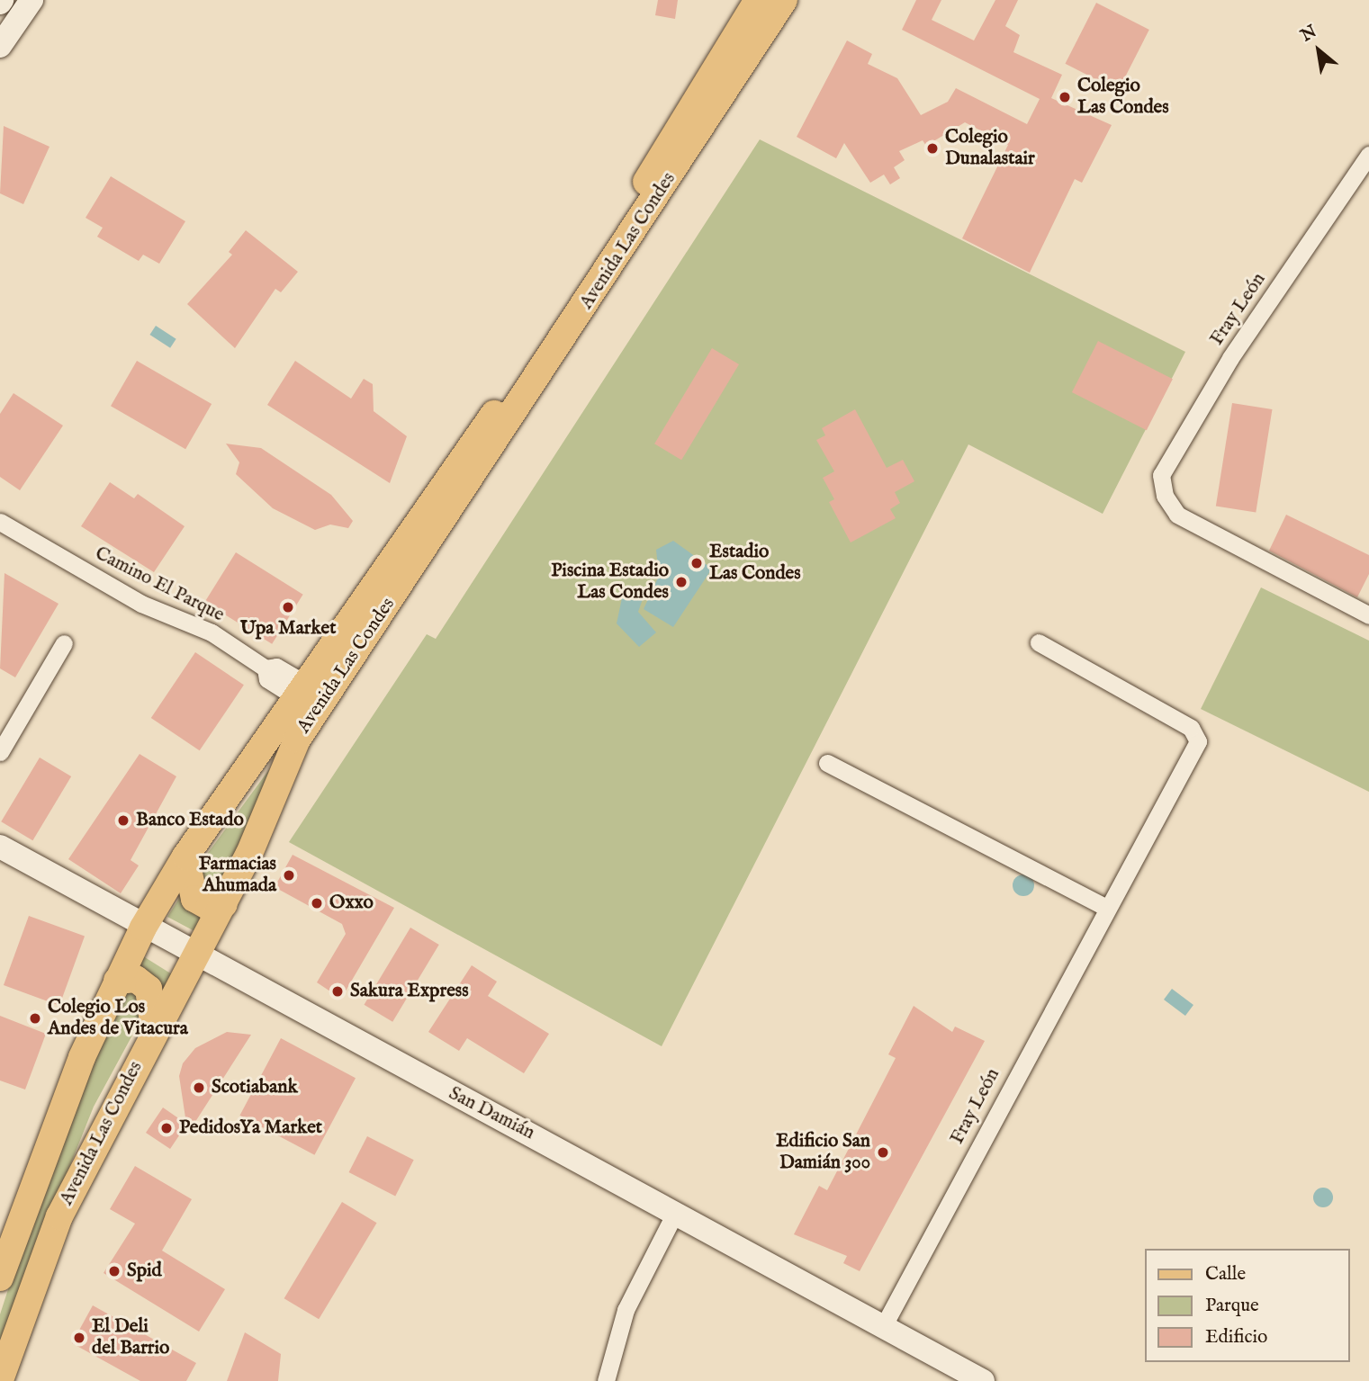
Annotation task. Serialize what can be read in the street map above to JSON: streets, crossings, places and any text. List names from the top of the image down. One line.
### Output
{"streets":{"main road":["Avenida Las Condes","San Damián"],"street":["Fray León","Camino El Parque"]},"crossings":[["Avenida Las Condes","Camino El Parque"],["Avenida Las Condes","San Damián"],["Fray León","San Damián"]],"places":["Colegio Las Condes","Colegio Dunalastair","Estadio Las Condes","Piscina Estadio Las Condes","Upa Market","Banco Estado","Farmacias Ahumada","Oxxo","Sakura Express","Colegio Los Andes de Vitacura","Scotiabank","PedidosYa Market","Edificio San Damián 300","Spid","El Deli del Barrio"],"legend":["Calle","Parque","Edificio"],"north":"top left"}
